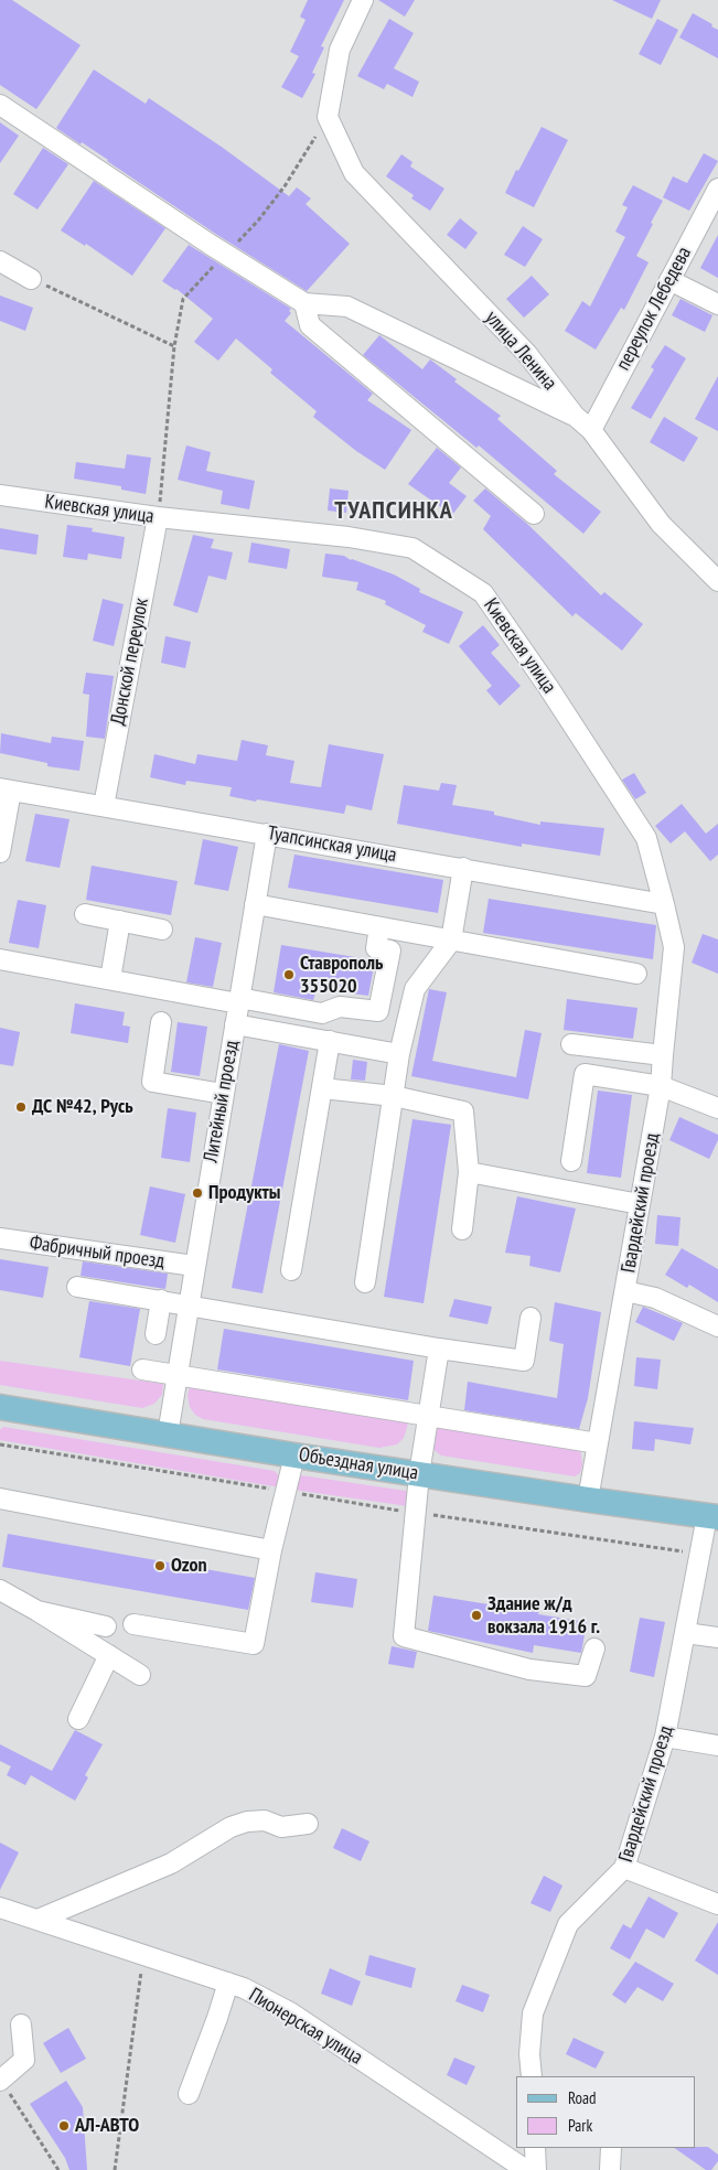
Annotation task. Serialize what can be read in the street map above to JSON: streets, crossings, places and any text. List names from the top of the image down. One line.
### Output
{"streets":{"main road":["Объездная улица"],"street":["переулок Лебедева","улица Ленина","Киевская улица","Донской переулок","Туапсинская улица","Литейный проезд","Гвардейский проезд","Фабричный проезд","Пионерская улица"]},"crossings":[["переулок Лебедева","улица Ленина"],["Киевская улица","Донской переулок"],["Киевская улица","Туапсинская улица"],["Киевская улица","Гвардейский проезд"],["Донской переулок","Туапсинская улица"],["Туапсинская улица","Литейный проезд"],["Туапсинская улица","Гвардейский проезд"],["Литейный проезд","Фабричный проезд"],["Литейный проезд","Объездная улица"],["Гвардейский проезд","Объездная улица"]],"districts":["ТУАПСИНКА"],"places":["Ставрополь 355020","ДС №42, Русь","Продукты","Ozon","Здание ж/д вокзала 1916 г.","АЛ-АВТО"],"legend":["Road","Park"]}
